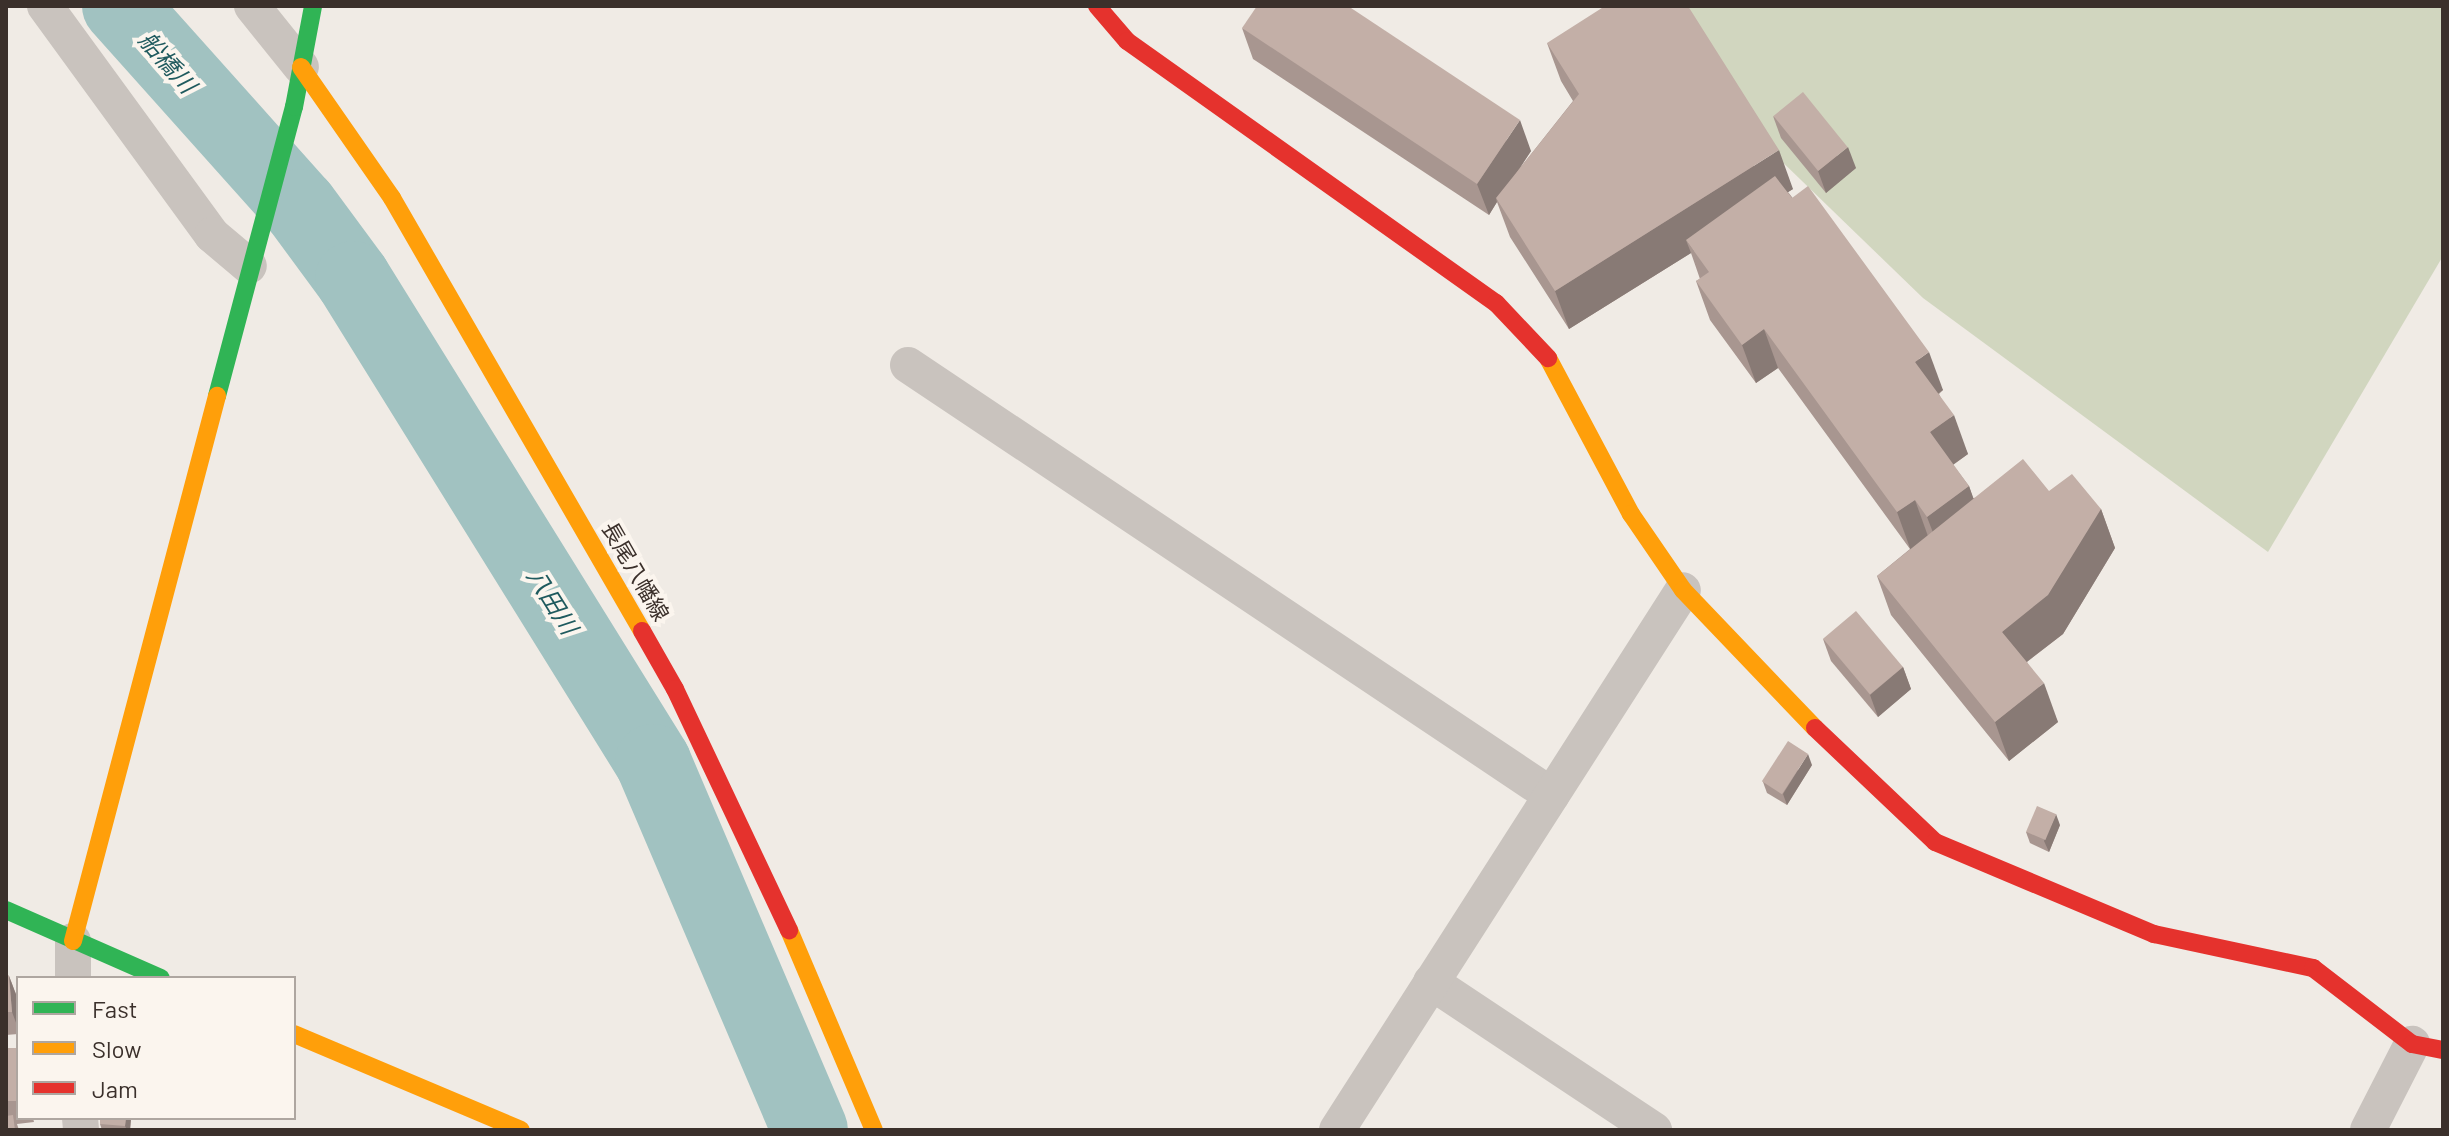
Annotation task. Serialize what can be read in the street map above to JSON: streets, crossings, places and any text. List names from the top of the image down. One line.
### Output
{"streets":{"main road":["長尾八幡線"]},"water":["船橋川","八田川"],"legend":["Fast","Slow","Jam"]}
